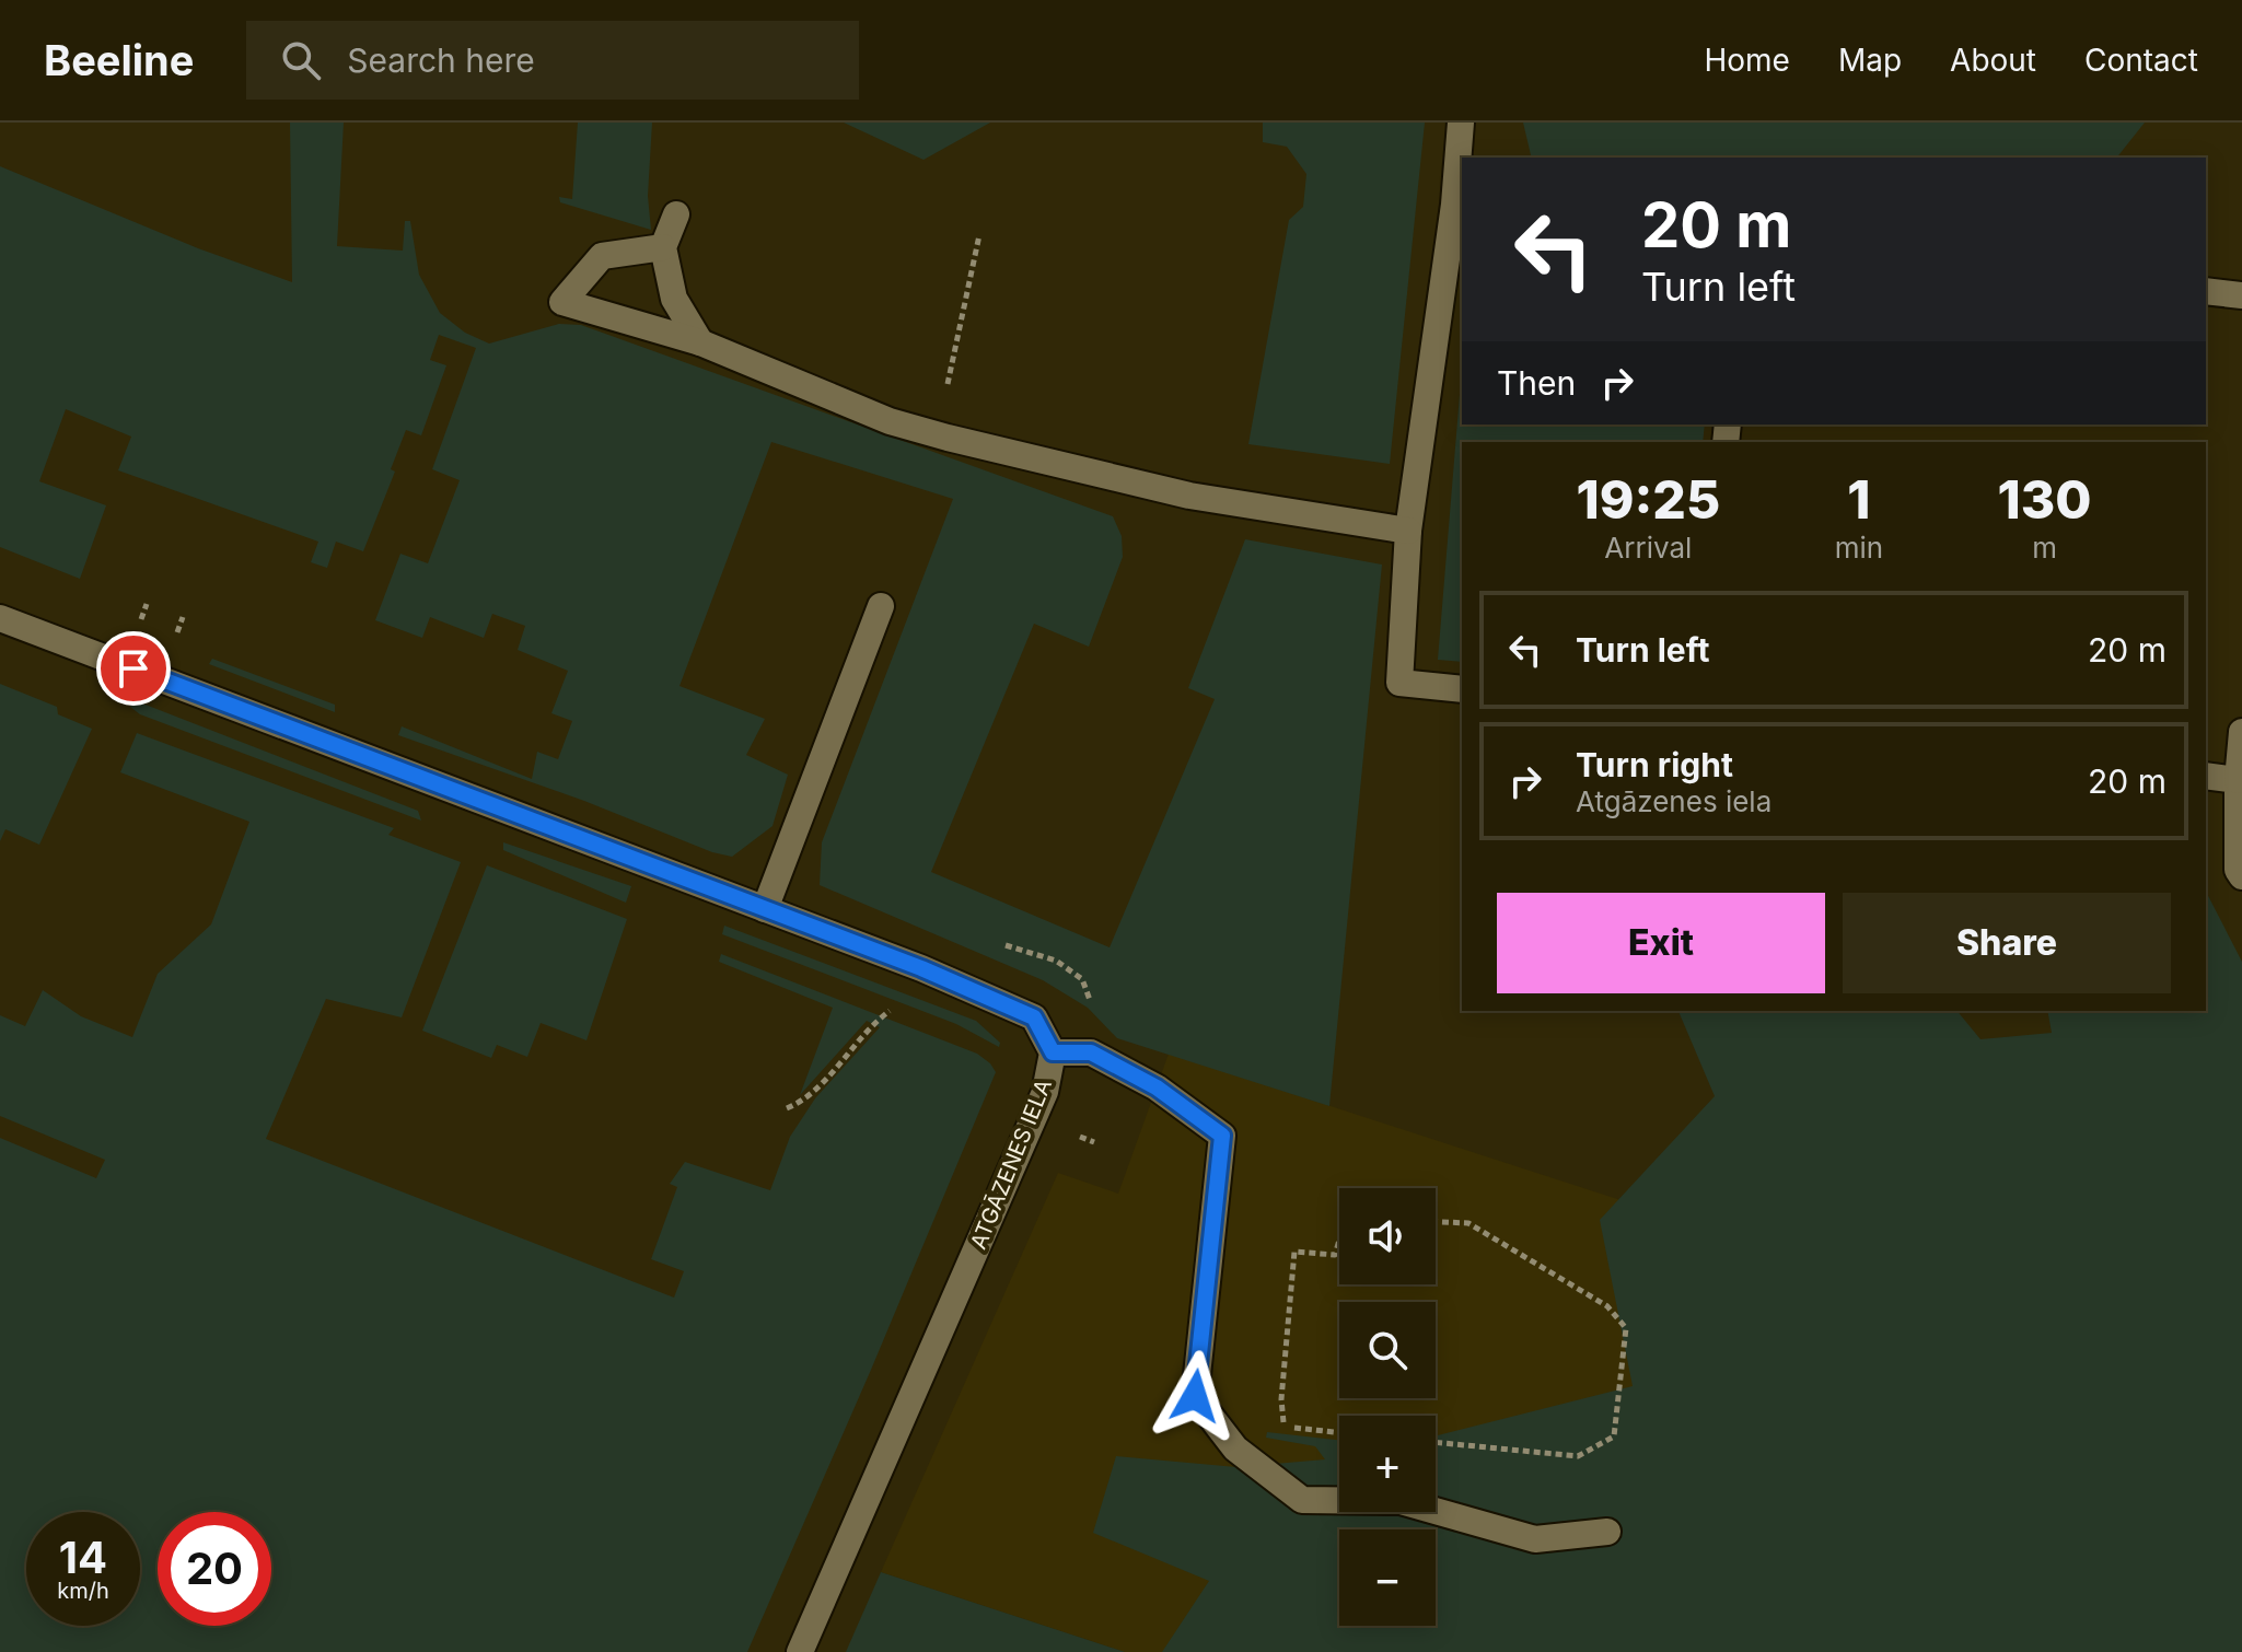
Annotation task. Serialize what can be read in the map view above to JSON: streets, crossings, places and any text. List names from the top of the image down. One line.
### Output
{"streets":{"street":["ATGĀZENES IELA"]},"page":{"header":"Beeline","search":"Search here","nav":["Home","Map","About","Contact"],"turn":["20 m","Turn left"],"then":"Then","eta":["19:25","Arrival","1","min","130","m"],"list":[{"name":"Turn left","value":"20 m"},{"name":"Turn right","note":"Atgāzenes iela","value":"20 m"}],"buttons":["Exit","Share"],"map_buttons":["+","−"],"speed":"14 km/h","limit":"20"}}
